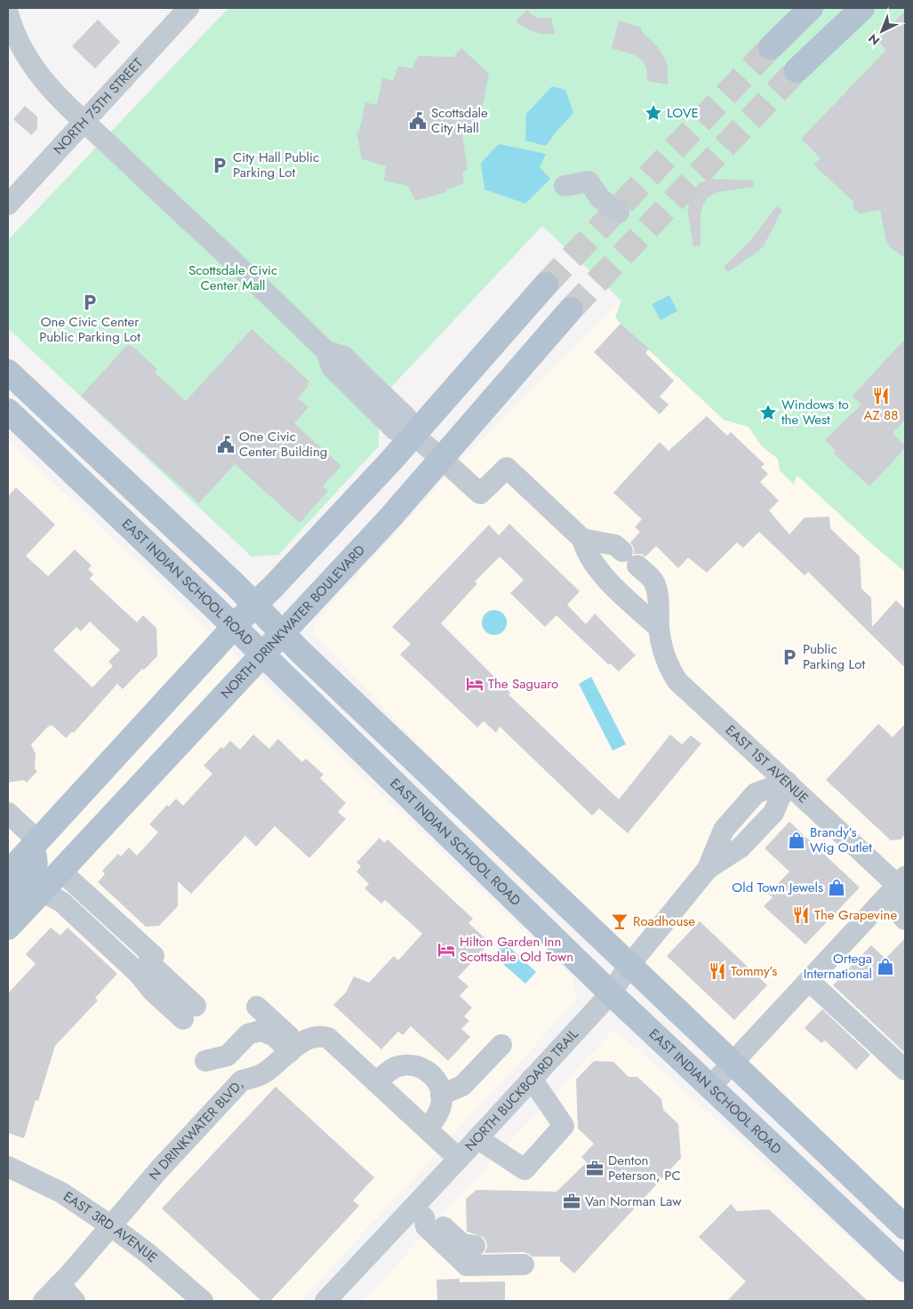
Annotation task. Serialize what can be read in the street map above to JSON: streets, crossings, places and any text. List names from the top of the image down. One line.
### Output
{"streets":{"main road":["EAST INDIAN SCHOOL ROAD","NORTH DRINKWATER BOULEVARD"],"street":["NORTH 75TH STREET","EAST 1ST AVENUE","NORTH BUCKBOARD TRAIL","N DRINKWATER BLVD,","EAST 3RD AVENUE"]},"crossings":[["EAST INDIAN SCHOOL ROAD","NORTH DRINKWATER BOULEVARD"],["EAST INDIAN SCHOOL ROAD","NORTH BUCKBOARD TRAIL"],["EAST 1ST AVENUE","NORTH BUCKBOARD TRAIL"],["N DRINKWATER BLVD,","EAST 3RD AVENUE"]],"parks":["Scottsdale Civic Center Mall"],"places":{"place":["LOVE","Windows to the West"],"public building":["Scottsdale City Hall","One Civic Center Building"],"parking":["City Hall Public Parking Lot","One Civic Center Public Parking Lot","Public Parking Lot"],"restaurant":["AZ 88","The Grapevine","Tommy’s"],"hotel":["The Saguaro","Hilton Garden Inn Scottsdale Old Town"],"shop":["Brandy’s Wig Outlet","Old Town Jewels","Ortega International"],"bar":["Roadhouse"],"office":["Denton Peterson, PC","Van Norman Law"]},"north":"bottom left"}
